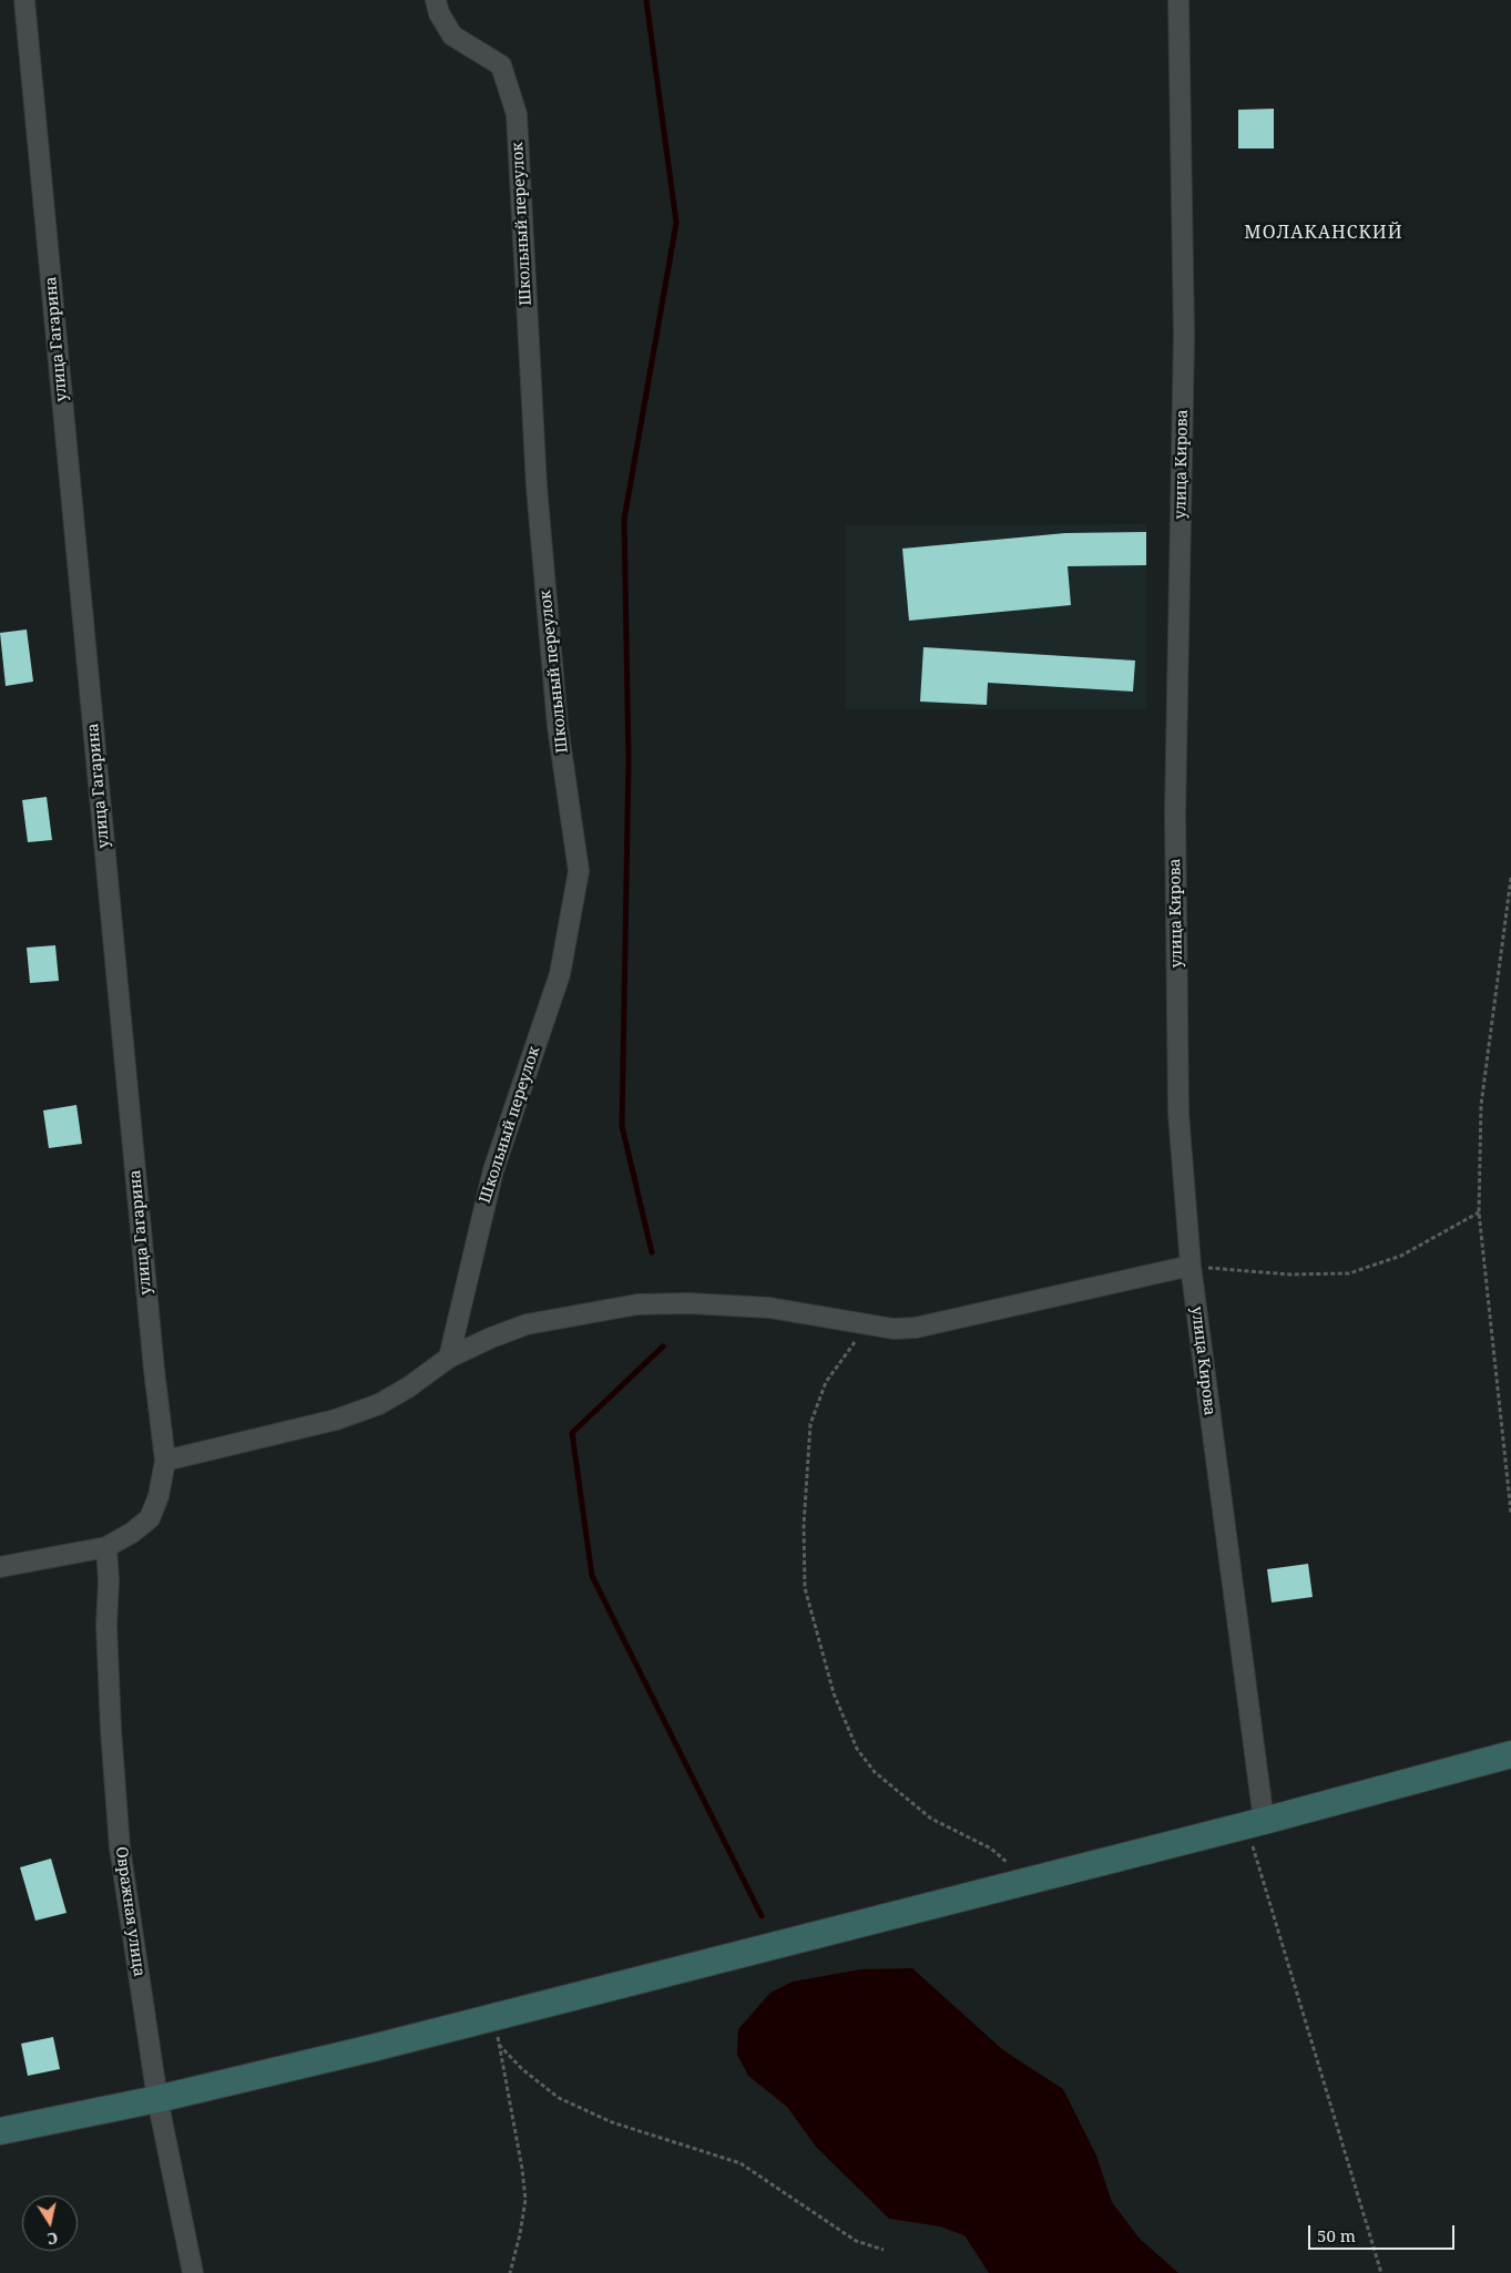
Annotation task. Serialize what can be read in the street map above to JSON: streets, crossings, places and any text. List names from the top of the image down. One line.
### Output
{"streets":{"street":["Школьный переулок","улица Гагарина","улица Кирова","Овражная улица"]},"crossings":[["улица Гагарина","Овражная улица"]],"districts":["МОЛАКАНСКИЙ"],"scale_bar":"50 m","north":"bottom"}
